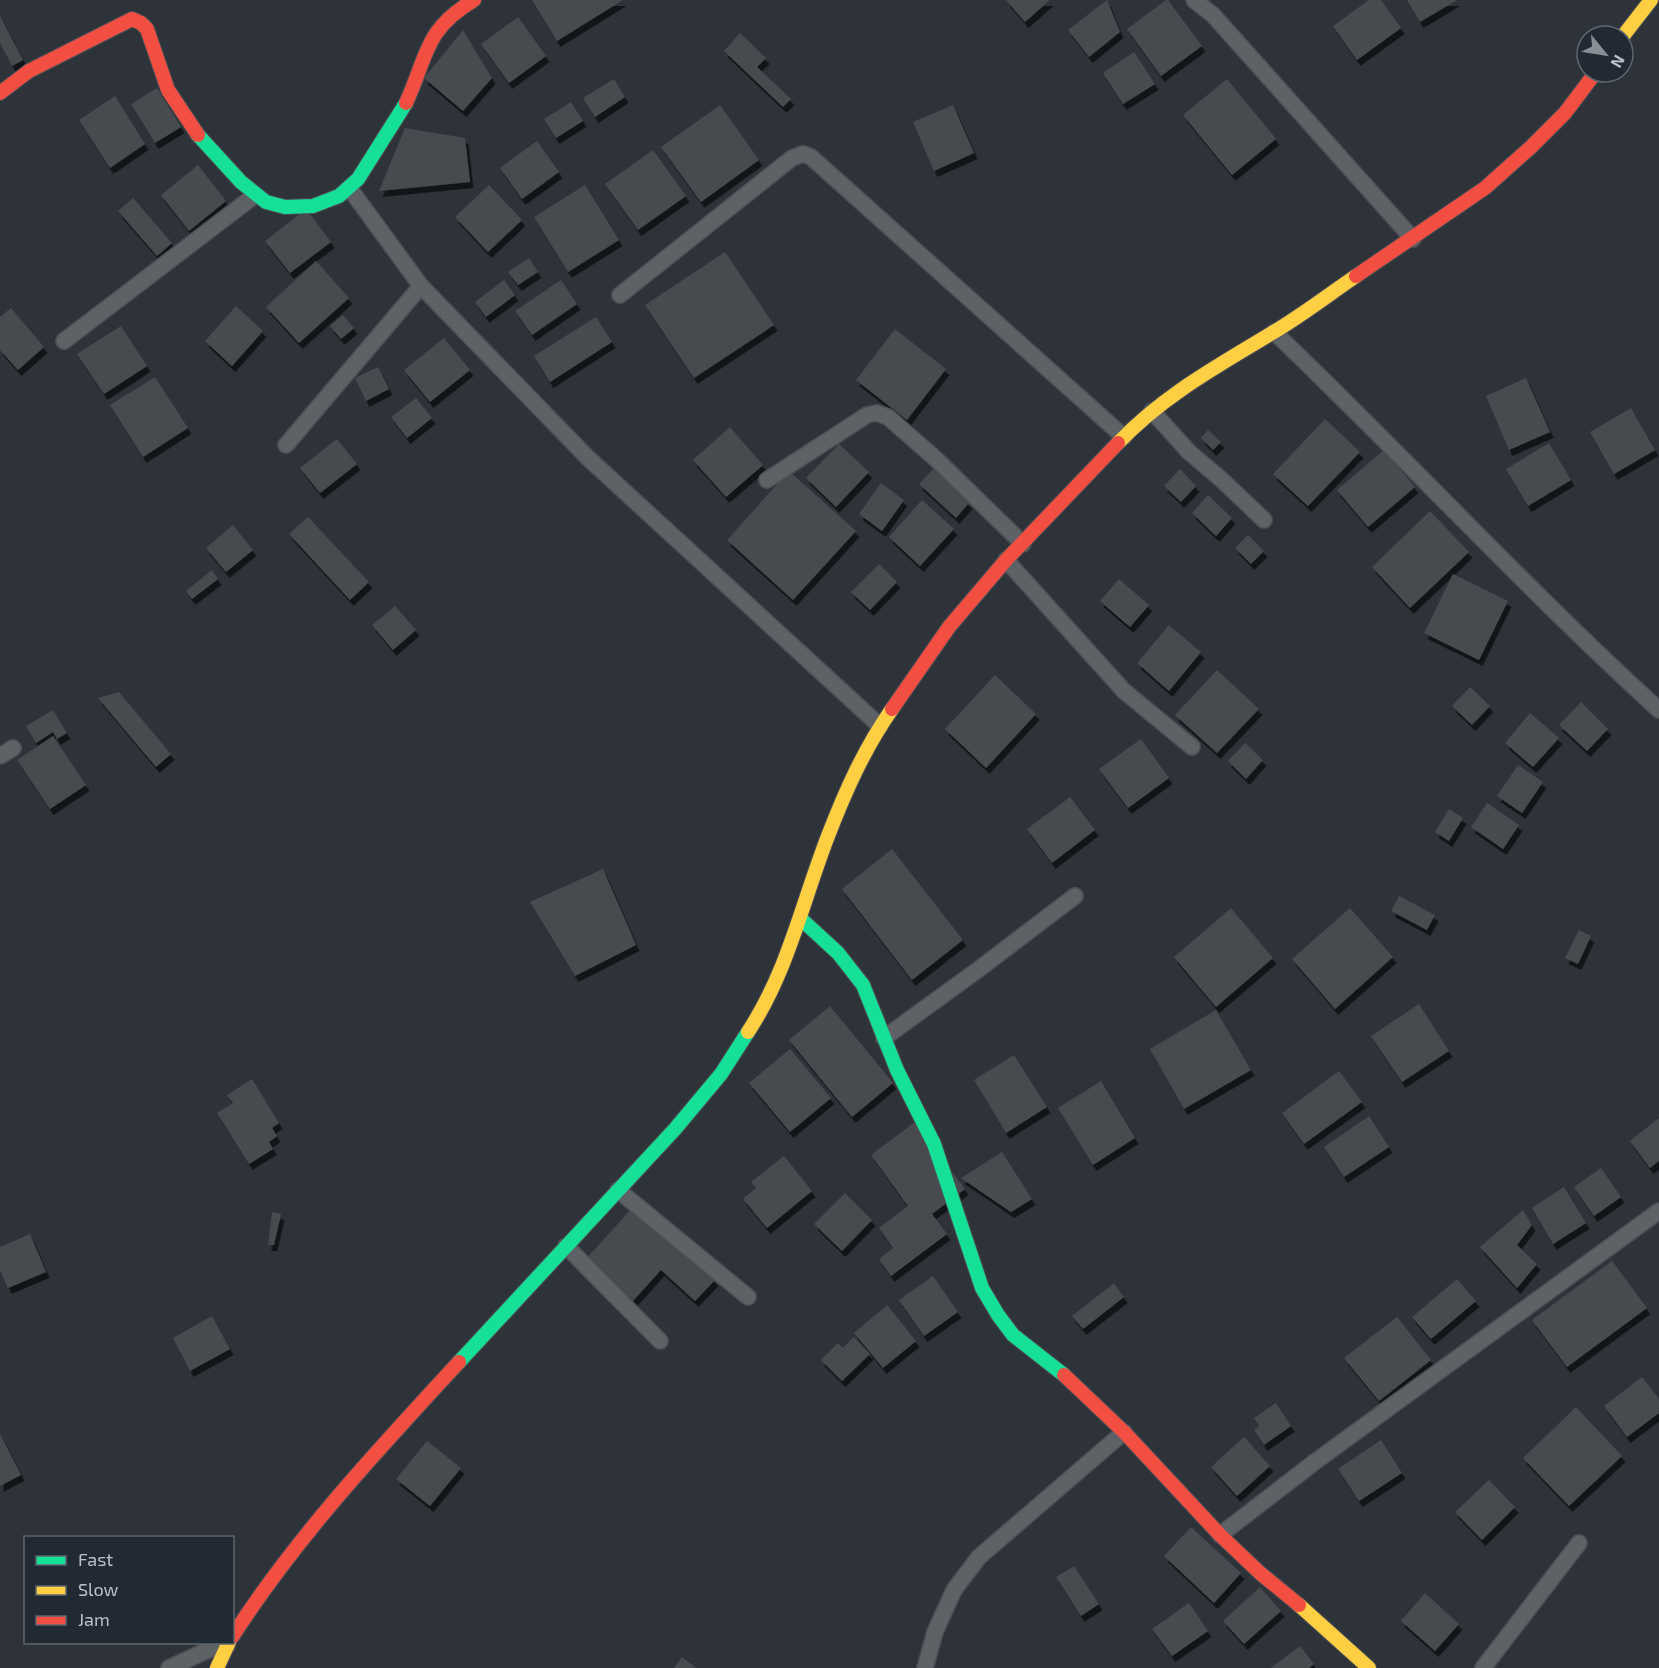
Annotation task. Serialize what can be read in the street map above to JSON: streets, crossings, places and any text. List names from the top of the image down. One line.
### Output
{"legend":["Fast","Slow","Jam"],"north":"bottom right"}
